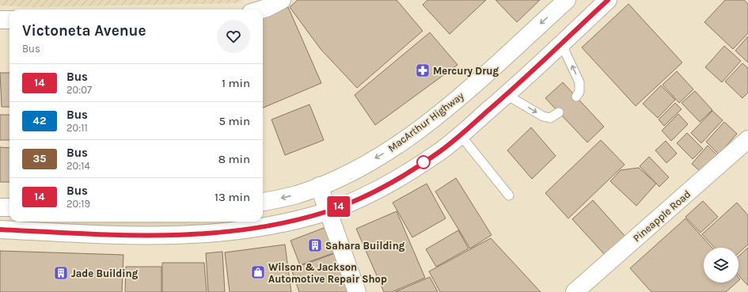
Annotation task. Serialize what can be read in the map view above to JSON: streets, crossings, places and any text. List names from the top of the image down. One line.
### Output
{"streets":{"main road":["MacArthur Highway","Pineapple Road"]},"places":{"pharmacy":["Mercury Drug"],"building":["Sahara Building","Jade Building"],"shop":["Wilson & Jackson Automotive Repair Shop"]},"lines":["bus line 14"],"page":{"on_map":"14","heading":["Victoneta Avenue","Bus"],"list":[{"mark":"14","name":"Bus","note":"20:07","value":"1 min"},{"mark":"42","name":"Bus","note":"20:11","value":"5 min"},{"mark":"35","name":"Bus","note":"20:14","value":"8 min"},{"mark":"14","name":"Bus","note":"20:19","value":"13 min"}]}}
